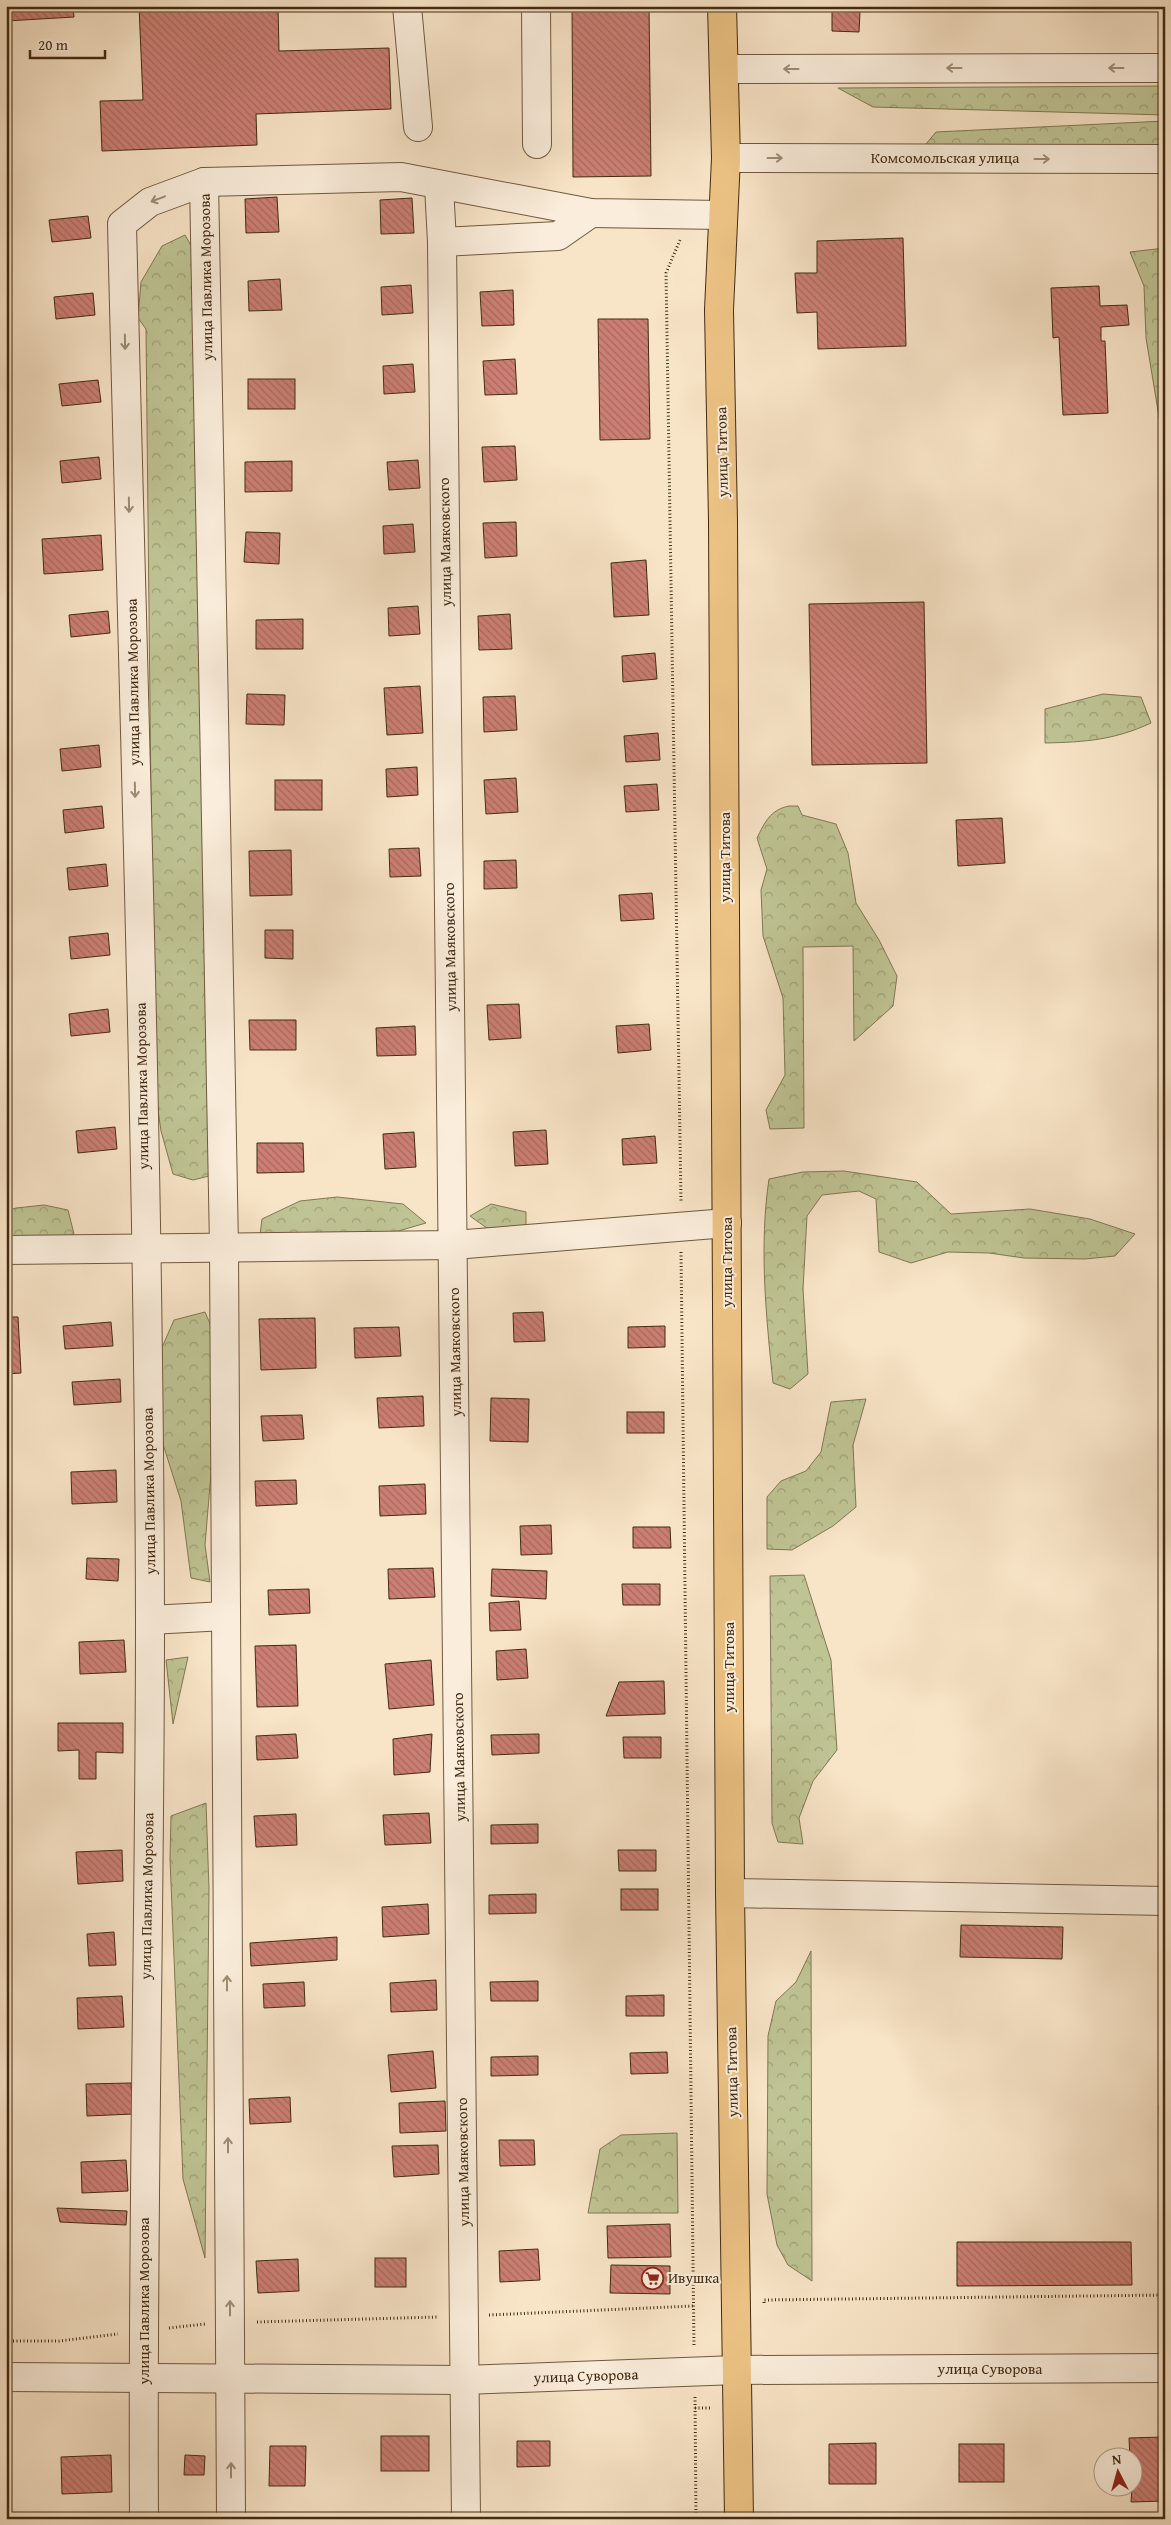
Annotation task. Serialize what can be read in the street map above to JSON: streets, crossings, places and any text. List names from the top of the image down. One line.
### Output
{"streets":{"main road":["улица Титова"],"street":["Комсомольская улица","улица Павлика Морозова","улица Маяковского","улица Суворова"]},"crossings":[["Комсомольская улица","улица Титова"],["улица Павлика Морозова","улица Суворова"],["улица Титова","улица Суворова"],["улица Маяковского","улица Суворова"]],"places":{"supermarket":["Ивушка"]},"scale_bar":"20 m","north":"top"}
